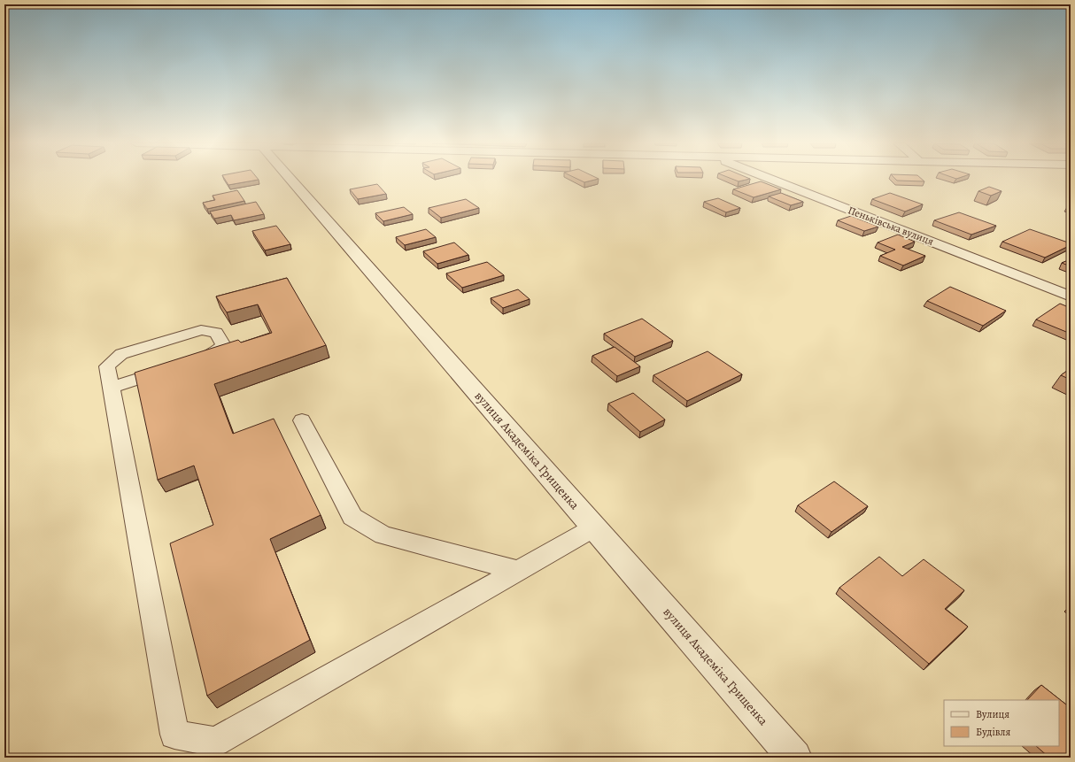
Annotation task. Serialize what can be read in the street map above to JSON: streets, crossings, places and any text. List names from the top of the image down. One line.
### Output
{"streets":{"street":["Пеньківська вулиця","вулиця Академіка Грищенка"]},"legend":["Вулиця","Будівля"]}
